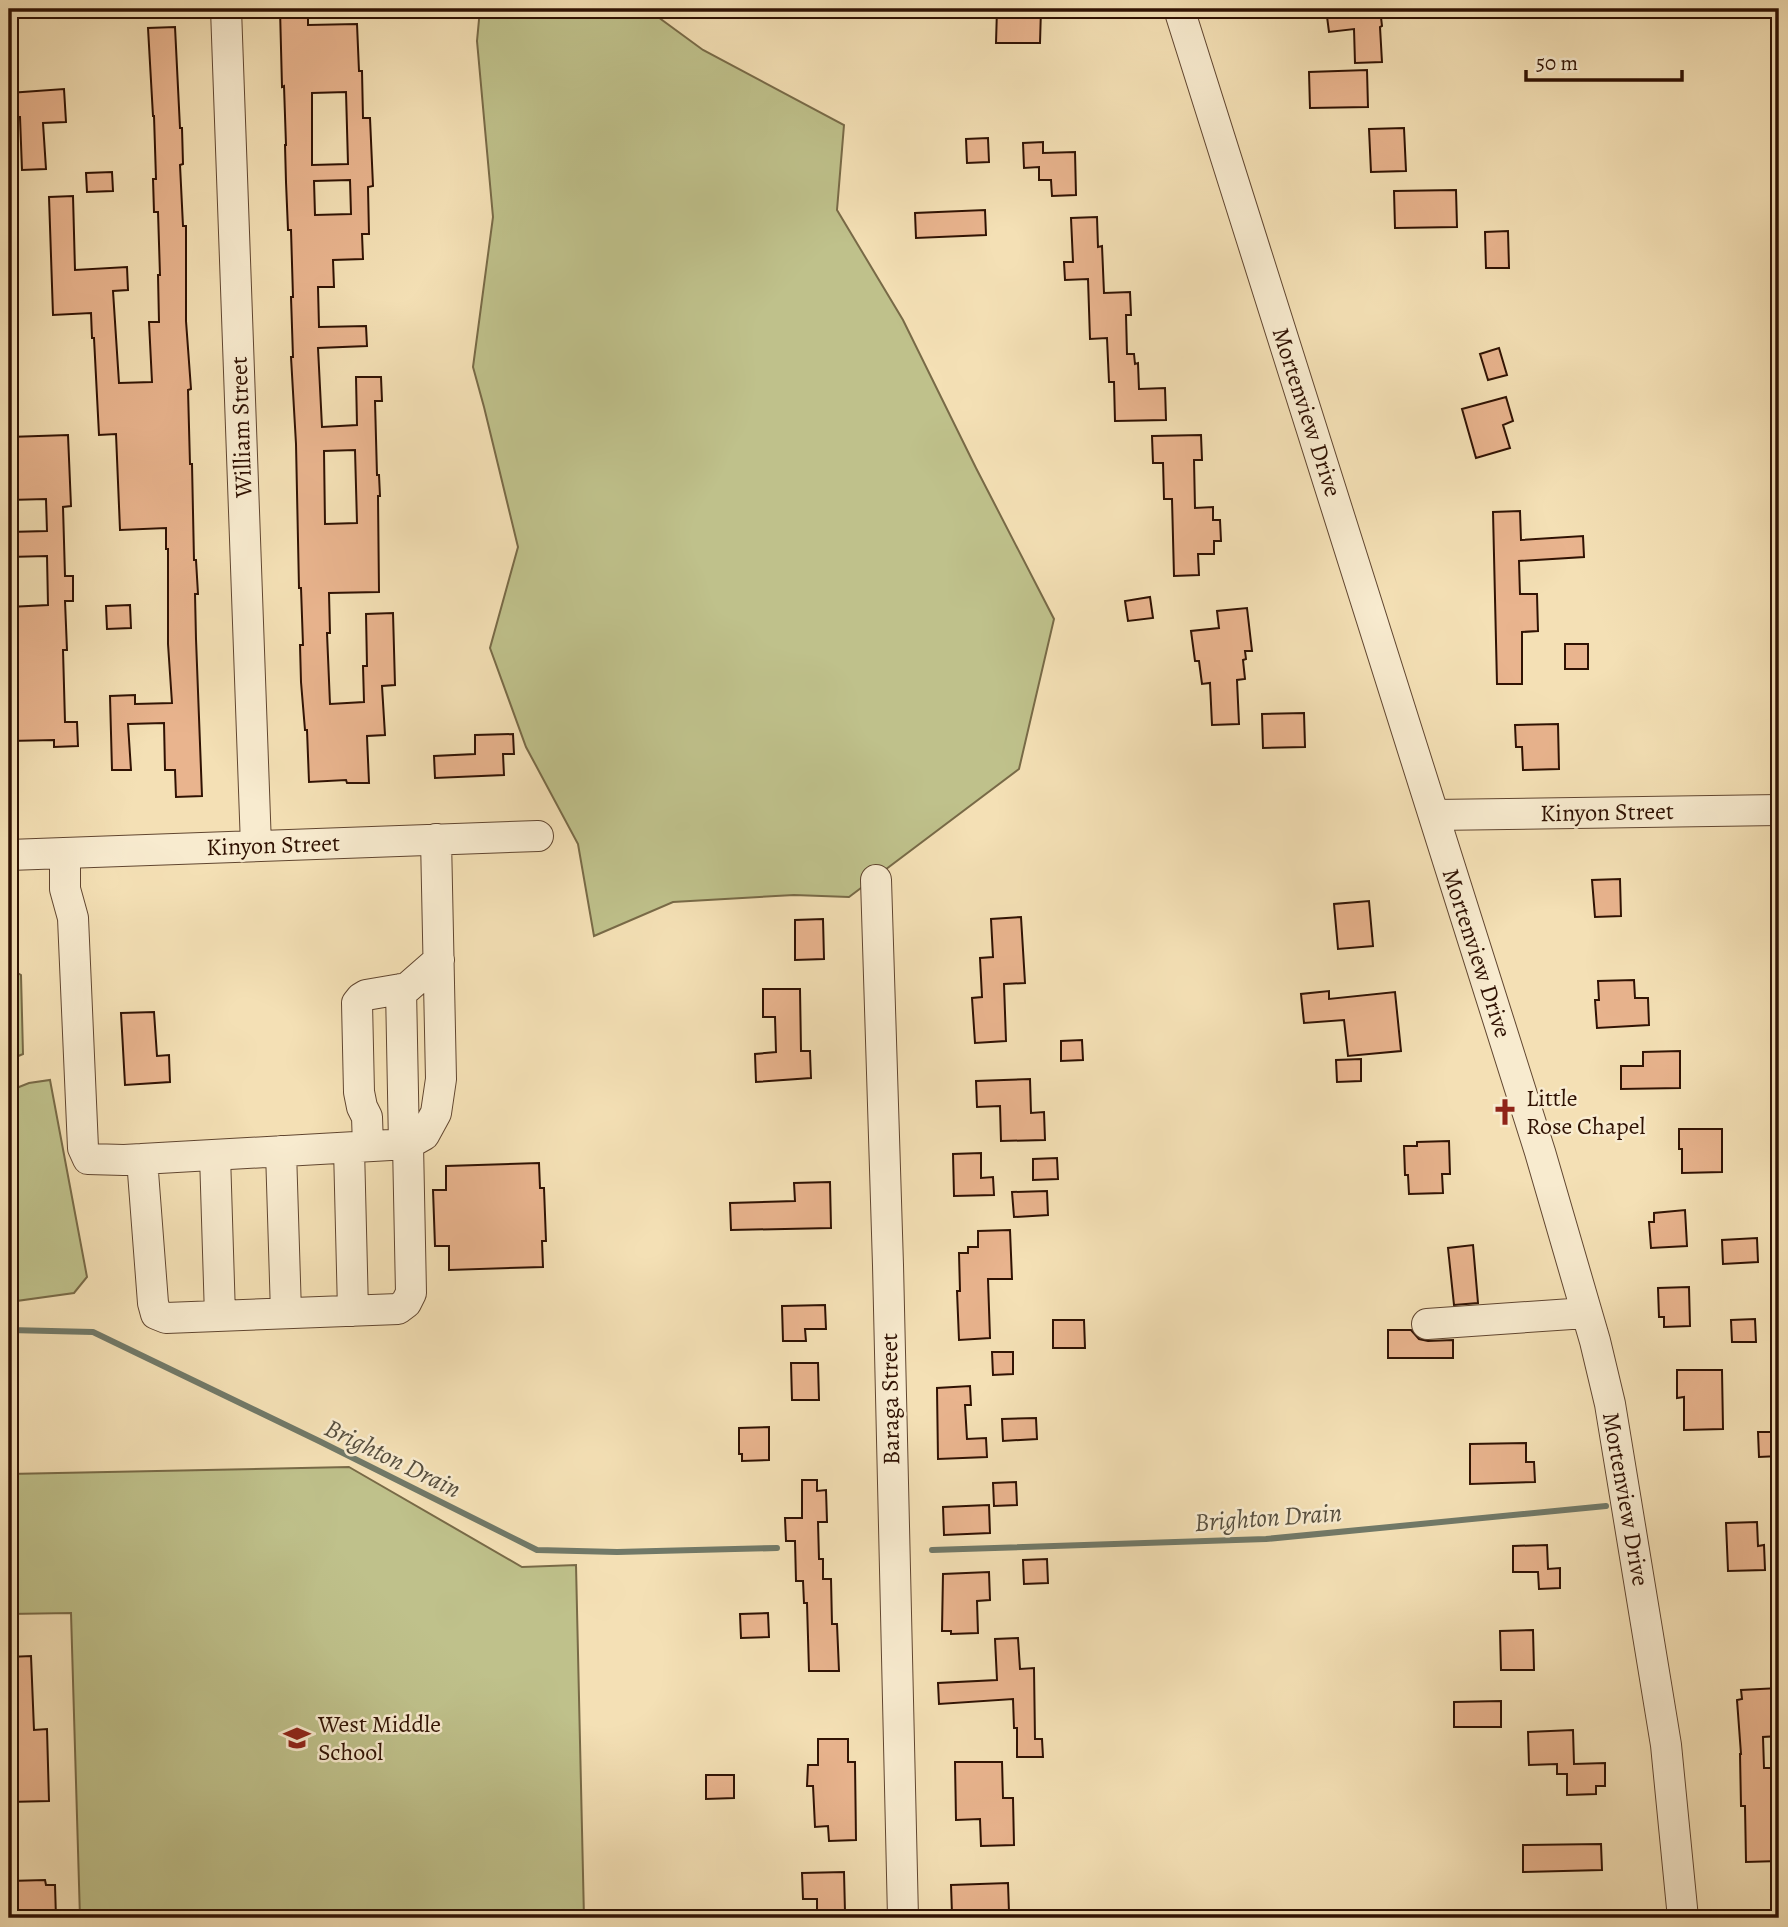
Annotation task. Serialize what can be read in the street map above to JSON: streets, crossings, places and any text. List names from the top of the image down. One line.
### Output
{"streets":{"street":["Mortenview Drive","William Street","Kinyon Street","Baraga Street"]},"crossings":[["Mortenview Drive","Kinyon Street"],["William Street","Kinyon Street"]],"water":["Brighton Drain"],"places":{"church":["Little Rose Chapel"],"school or university":["West Middle School"]},"scale_bar":"50 m"}
